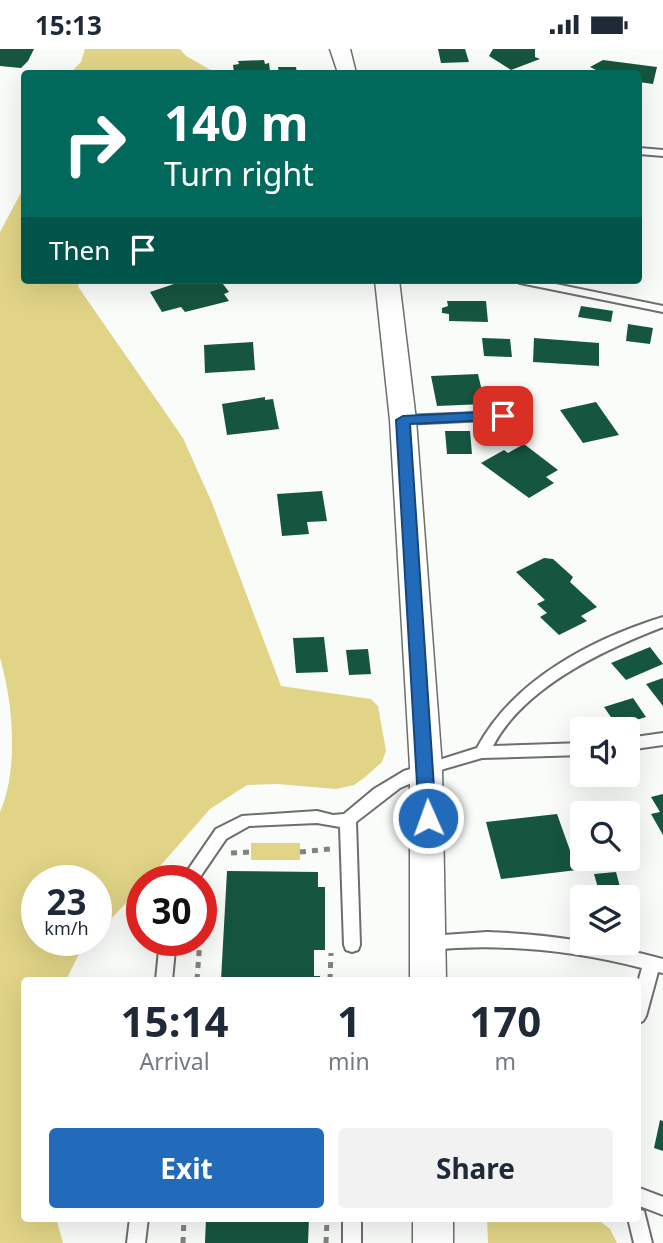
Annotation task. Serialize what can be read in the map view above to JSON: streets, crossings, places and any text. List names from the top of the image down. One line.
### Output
{"page":{"status":"15:13","turn":["140 m","Turn right"],"then":"Then","speed":"23 km/h","limit":"30","eta":["15:14","Arrival","1","min","170","m"],"buttons":["Exit","Share"]}}
